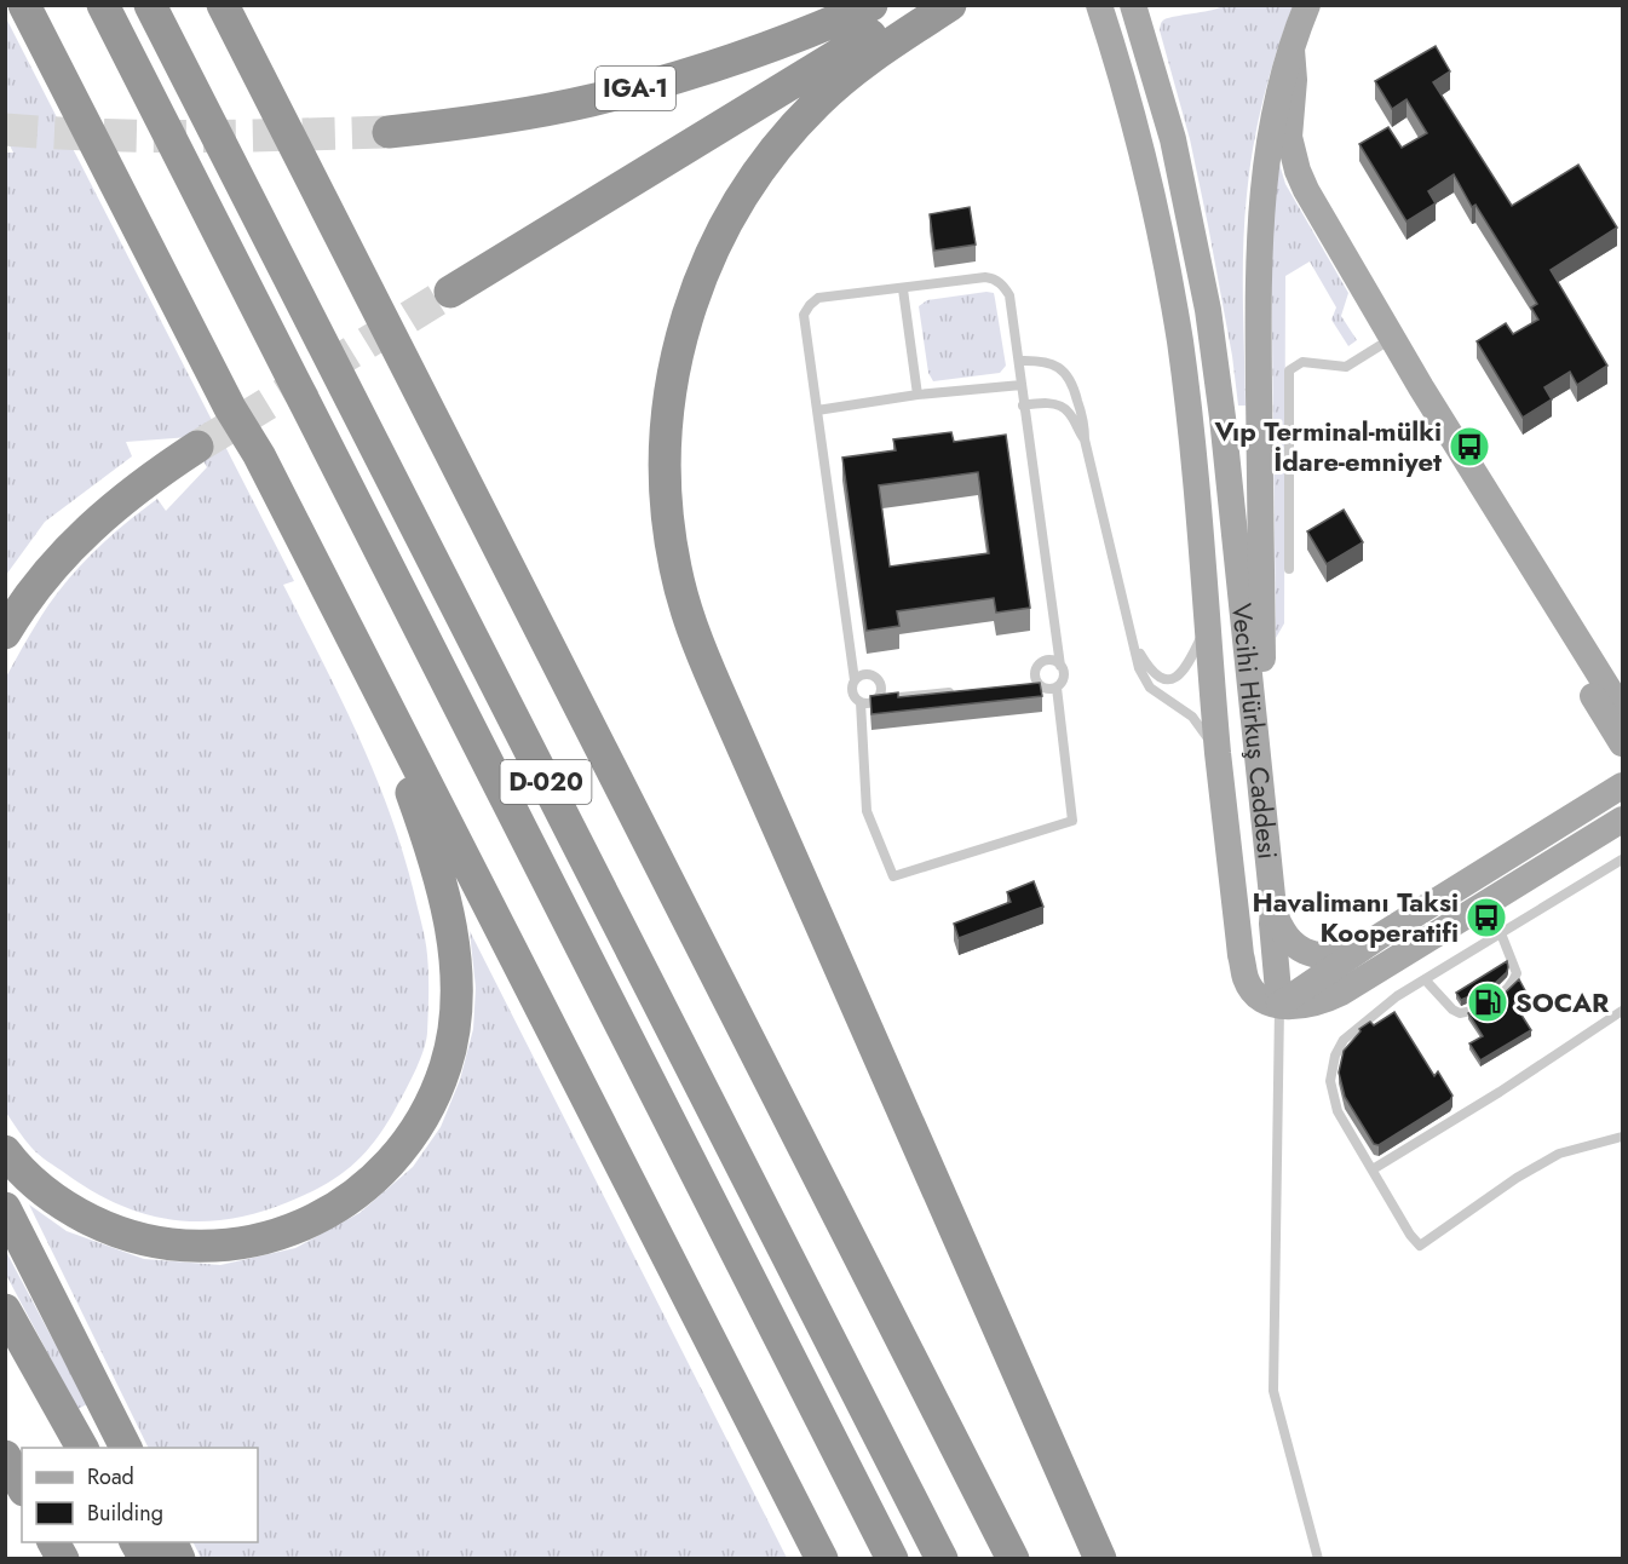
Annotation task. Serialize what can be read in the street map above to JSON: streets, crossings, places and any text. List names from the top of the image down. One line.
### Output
{"streets":{"highway":["IGA-1","D-020"],"main road":["Vecihi Hürkuş Caddesi"]},"places":{"bus stop":["Vıp Terminal-mülki İdare-emniyet","Havalimanı Taksi Kooperatifi"],"fuel station":["SOCAR"]},"legend":["Road","Building"]}
